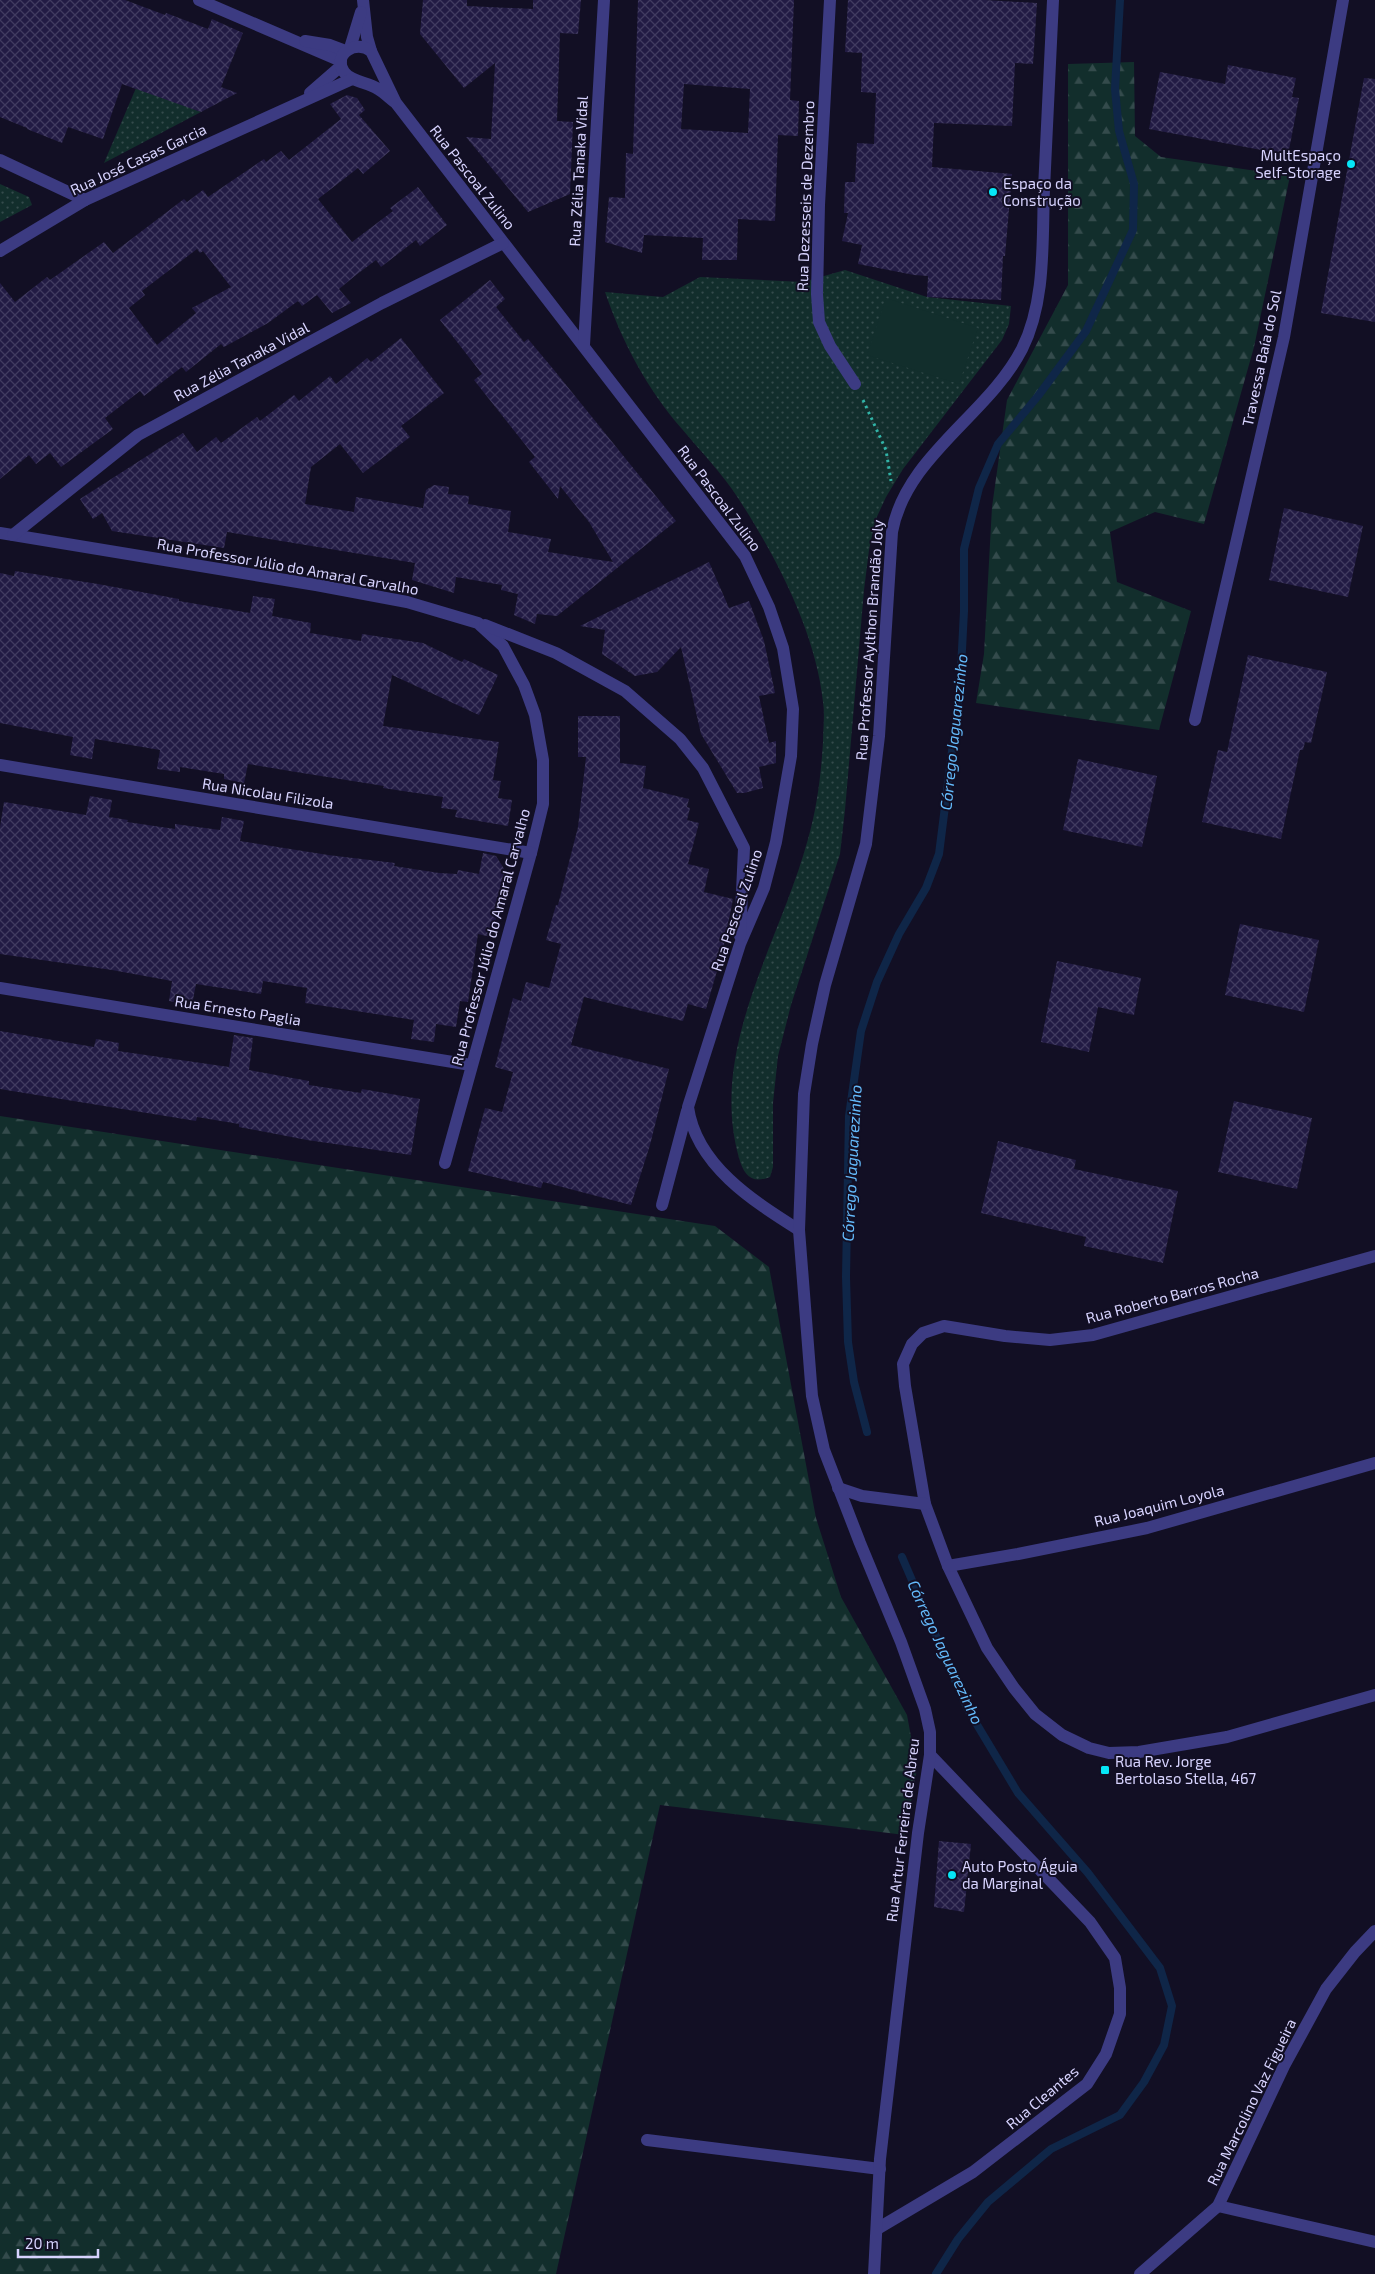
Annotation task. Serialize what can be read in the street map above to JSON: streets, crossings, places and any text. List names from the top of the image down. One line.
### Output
{"streets":{"street":["Rua José Casas Garcia","Rua Zélia Tanaka Vidal","Rua Pascoal Zulino","Rua Dezesseis de Dezembro","Travessa Baía do Sol","Rua Professor Júlio do Amaral Carvalho","Rua Professor Aylthon Brandão Joly","Rua Nicolau Filizola","Rua Ernesto Paglia","Rua Roberto Barros Rocha","Rua Joaquim Loyola","Rua Artur Ferreira de Abreu","Rua Cleantes","Rua Marcolino Vaz Figueira"]},"crossings":[["Rua José Casas Garcia","Rua Pascoal Zulino"],["Rua Zélia Tanaka Vidal","Rua Pascoal Zulino"],["Rua Zélia Tanaka Vidal","Rua Professor Júlio do Amaral Carvalho"],["Rua Professor Júlio do Amaral Carvalho","Rua Nicolau Filizola"],["Rua Professor Júlio do Amaral Carvalho","Rua Ernesto Paglia"],["Rua Professor Aylthon Brandão Joly","Rua Artur Ferreira de Abreu"],["Rua Artur Ferreira de Abreu","Rua Cleantes"]],"water":["Córrego Jaguarezinho"],"places":{"other":["MultEspaço Self-Storage","Espaço da Construção","Auto Posto Águia da Marginal"],"transit":["Rua Rev. Jorge Bertolaso Stella, 467"]},"scale_bar":"20 m"}
